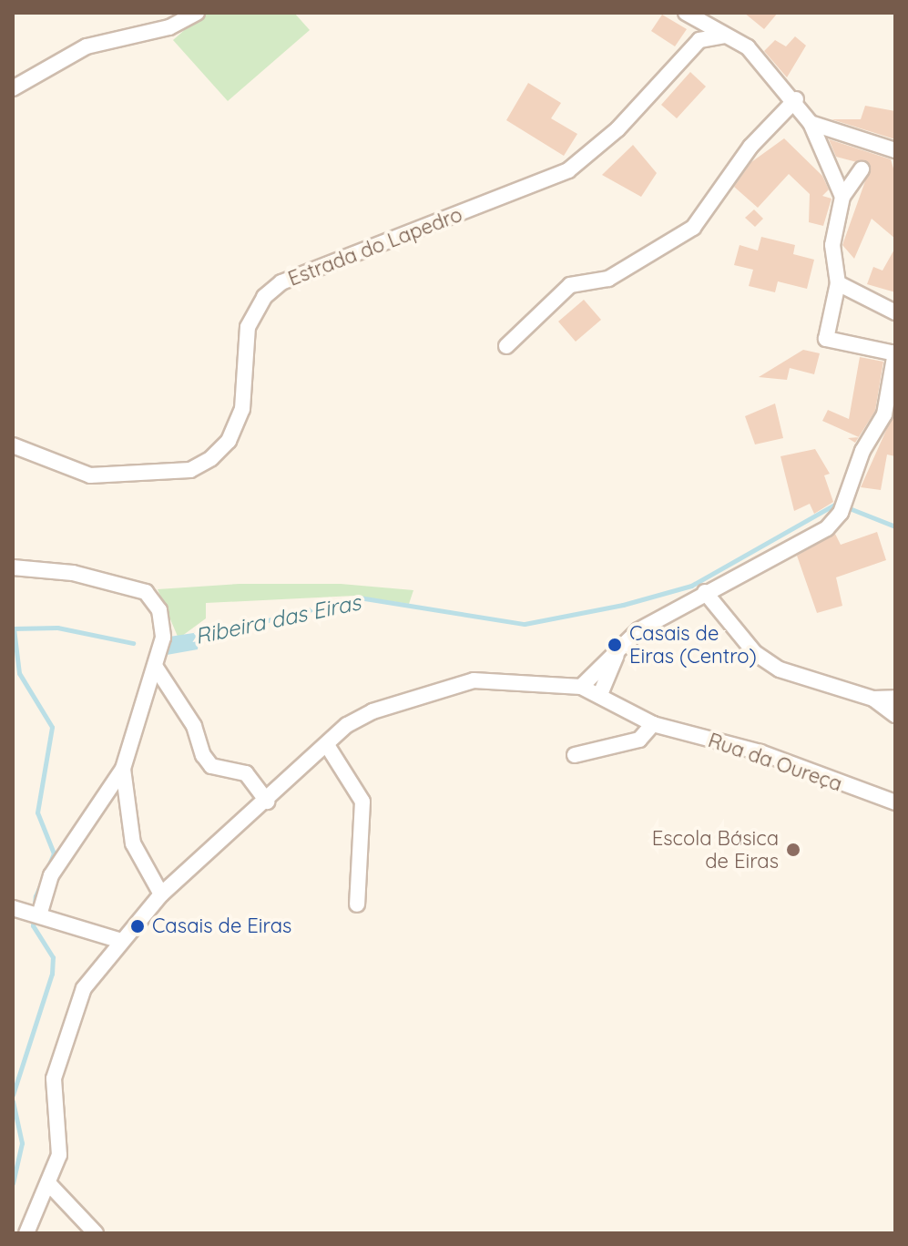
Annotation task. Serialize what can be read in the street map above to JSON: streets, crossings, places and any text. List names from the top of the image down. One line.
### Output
{"streets":{"street":["Estrada do Lapedro","Rua da Oureça"]},"water":["Ribeira das Eiras"],"places":["Casais de Eiras (Centro)","Escola Básica de Eiras","Casais de Eiras"]}
